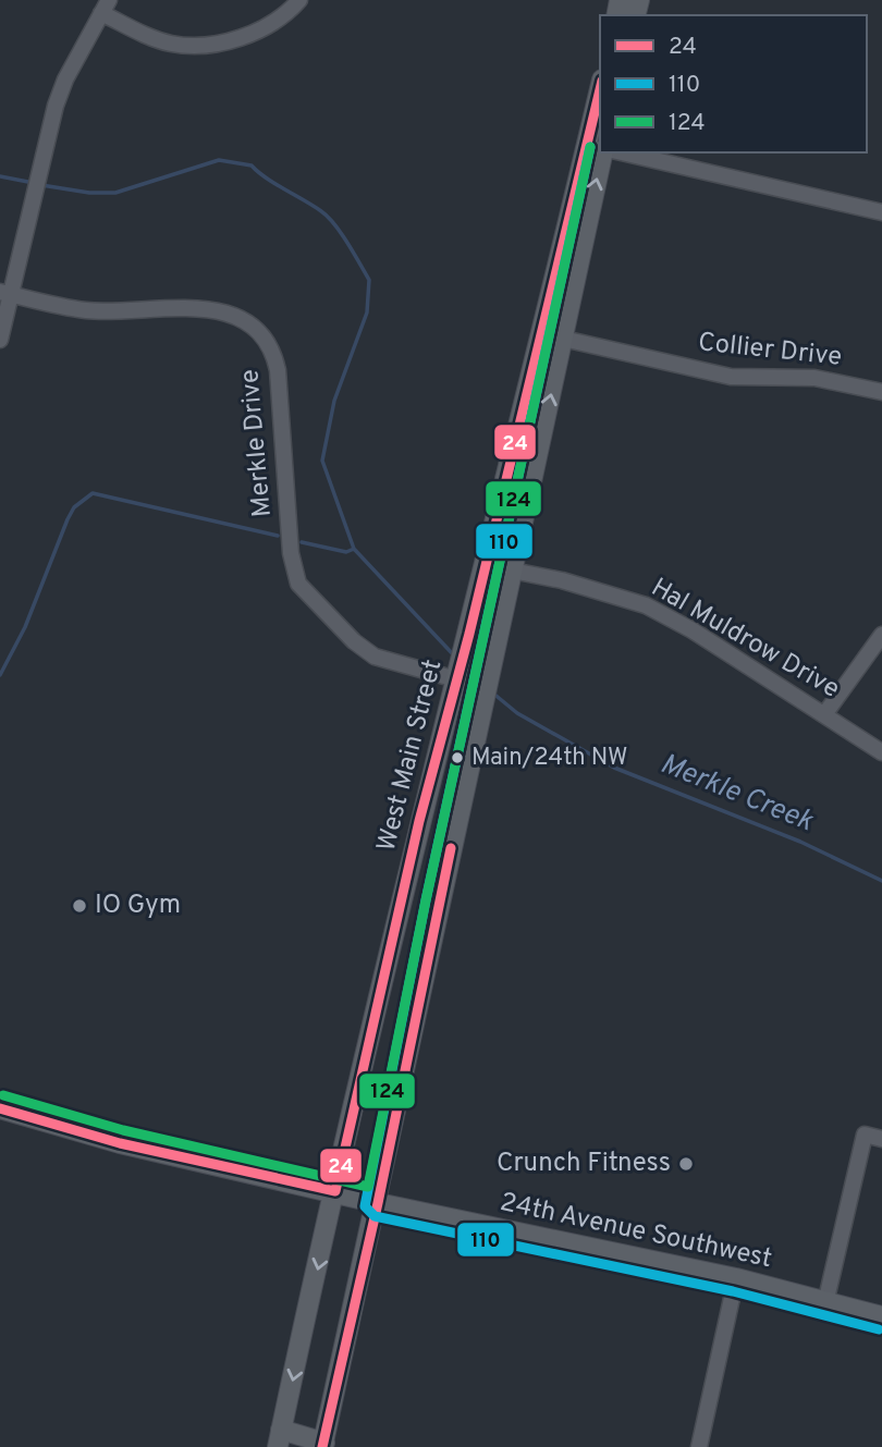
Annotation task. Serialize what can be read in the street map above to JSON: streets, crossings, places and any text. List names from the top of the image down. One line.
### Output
{"streets":{"main road":["West Main Street","24th Avenue Southwest"],"street":["Collier Drive","Merkle Drive","Hal Muldrow Drive"]},"crossings":[["Merkle Drive","West Main Street"],["Hal Muldrow Drive","West Main Street"],["West Main Street","24th Avenue Southwest"]],"water":["Merkle Creek"],"places":["Main/24th NW","IO Gym","Crunch Fitness"],"lines":["transit line 24","transit line 110","transit line 124"],"legend":["24","110","124"]}
